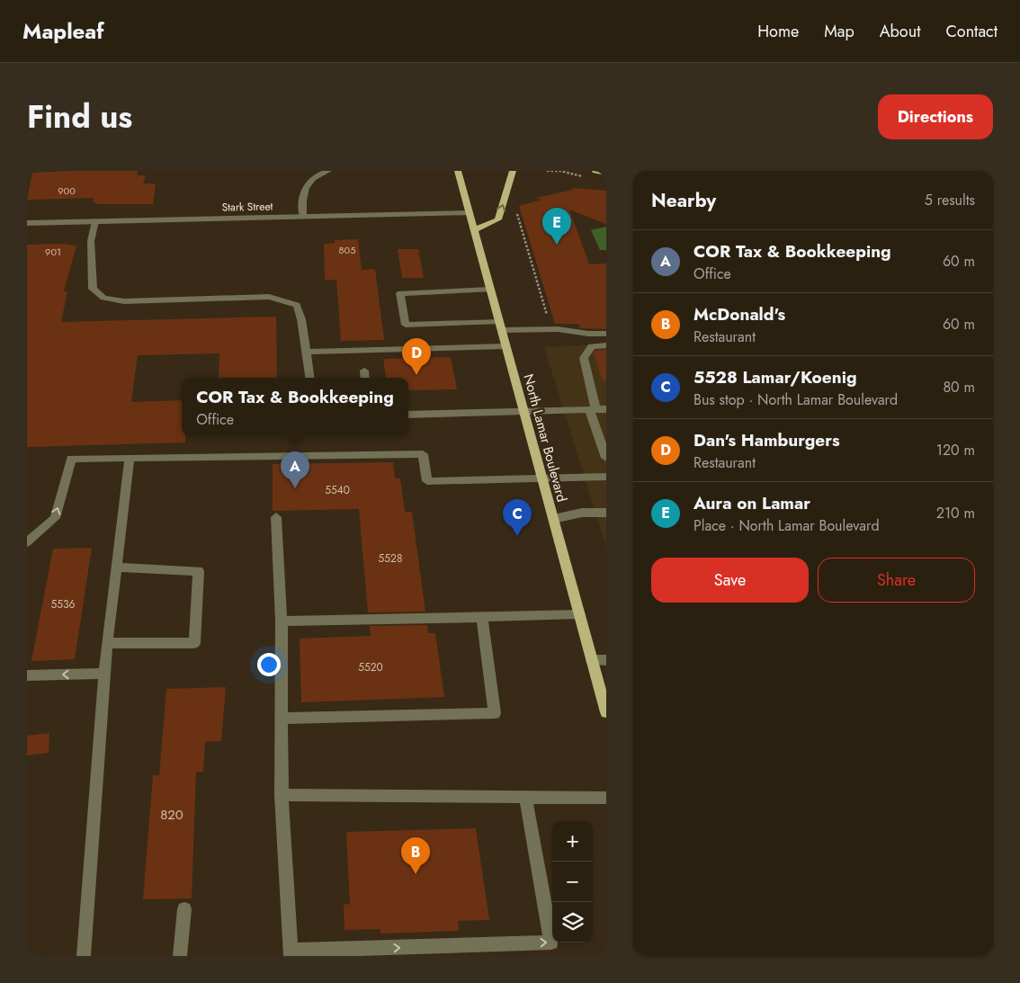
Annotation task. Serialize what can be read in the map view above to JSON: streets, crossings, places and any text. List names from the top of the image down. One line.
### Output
{"streets":{"main road":["North Lamar Boulevard"],"street":["Stark Street"]},"crossings":[["Stark Street","North Lamar Boulevard"]],"house_numbers":["900","805","901","5540","5528","5536","5520","820"],"page":{"header":"Mapleaf","nav":["Home","Map","About","Contact"],"title":"Find us","buttons":["Directions",["Save","Share"]],"heading":["Nearby","5 results"],"pins":["E","D","A","C","B"],"list":[{"mark":"A","name":"COR Tax & Bookkeeping","note":"Office","value":"60 m"},{"mark":"B","name":"McDonald's","note":"Restaurant","value":"60 m"},{"mark":"C","name":"5528 Lamar/Koenig","note":"Bus stop · North Lamar Boulevard","value":"80 m"},{"mark":"D","name":"Dan's Hamburgers","note":"Restaurant","value":"120 m"},{"mark":"E","name":"Aura on Lamar","note":"Place · North Lamar Boulevard","value":"210 m"}],"popup":["COR Tax & Bookkeeping","Office"],"map_buttons":["+","−"]}}
